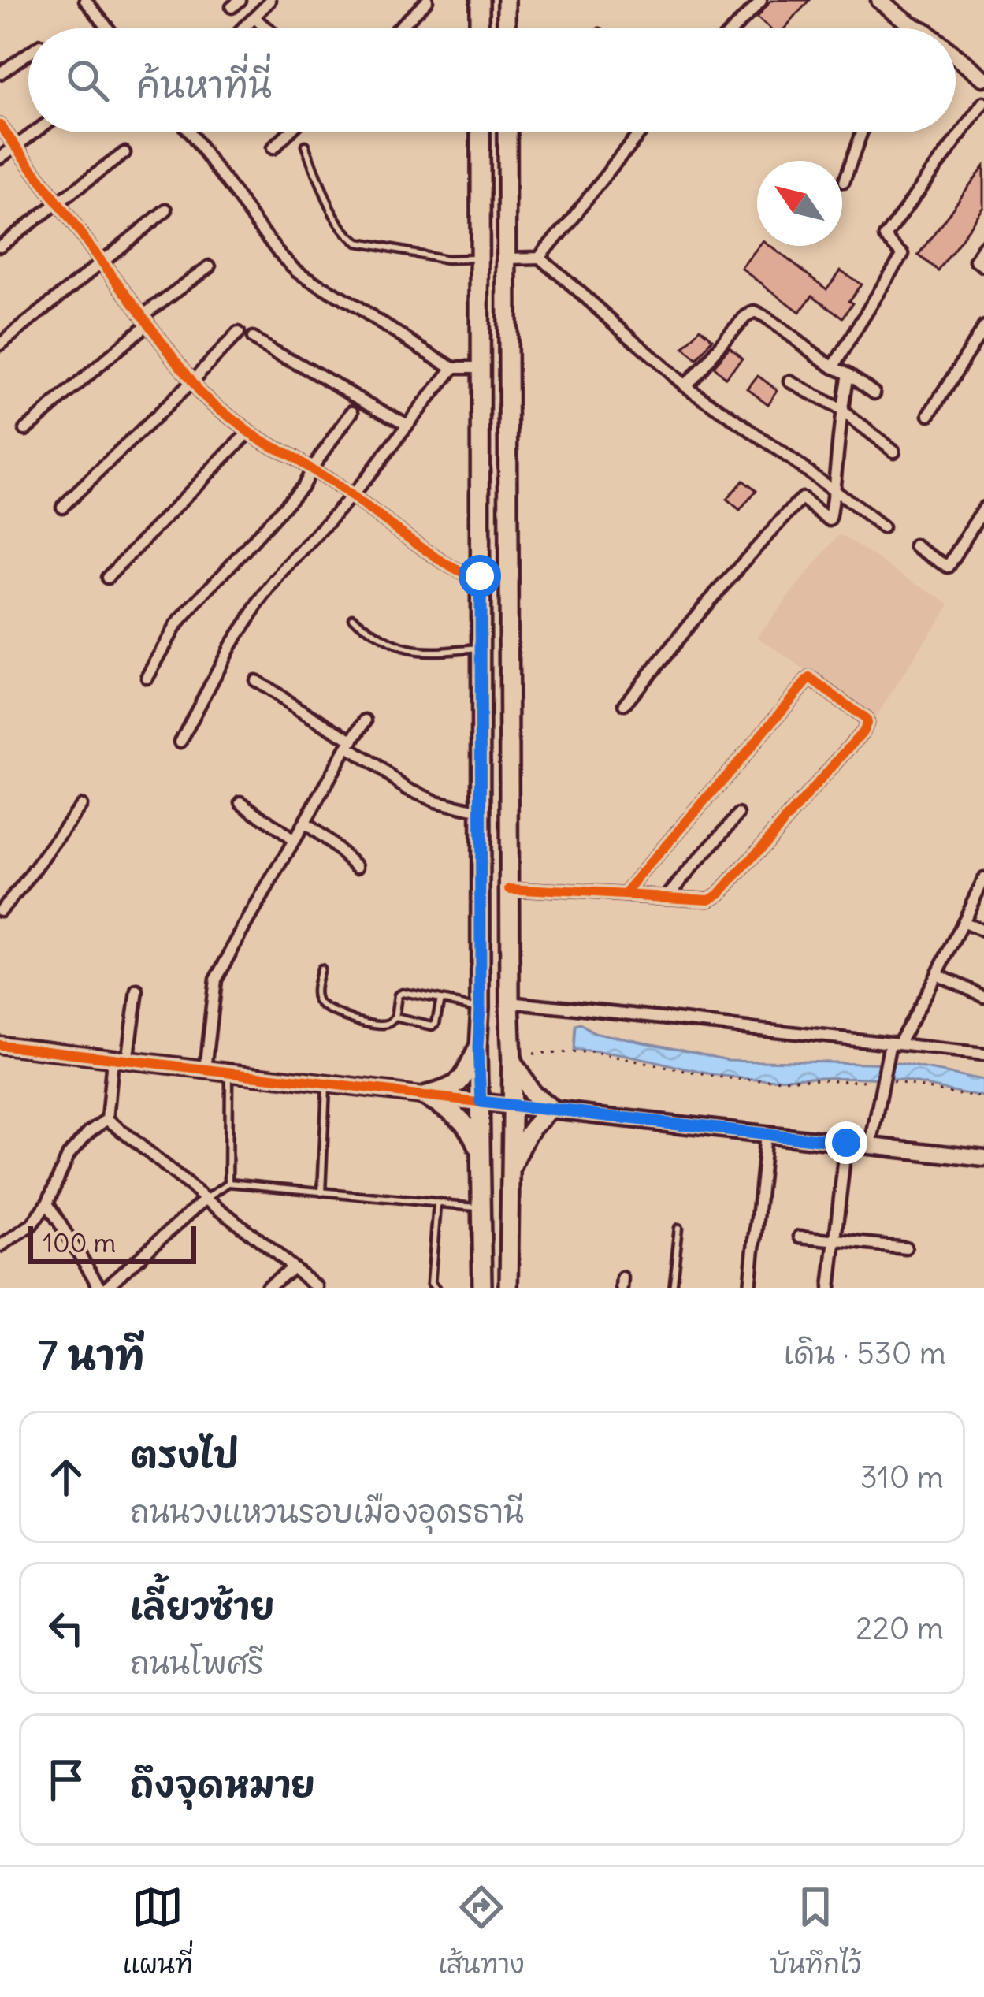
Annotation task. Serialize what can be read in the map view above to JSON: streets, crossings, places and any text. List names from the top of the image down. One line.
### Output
{"scale_bar":"100 m","north":"top left","page":{"search":"ค้นหาที่นี่","scale":"100 m","heading":["7 นาที","เดิน · 530 m"],"list":[["ตรงไป","ถนนวงแหวนรอบเมืองอุดรธานี","310 m"],["เลี้ยวซ้าย","ถนนโพศรี","220 m"],"ถึงจุดหมาย"],"nav":["แผนที่","เส้นทาง","บันทึกไว้"]}}
